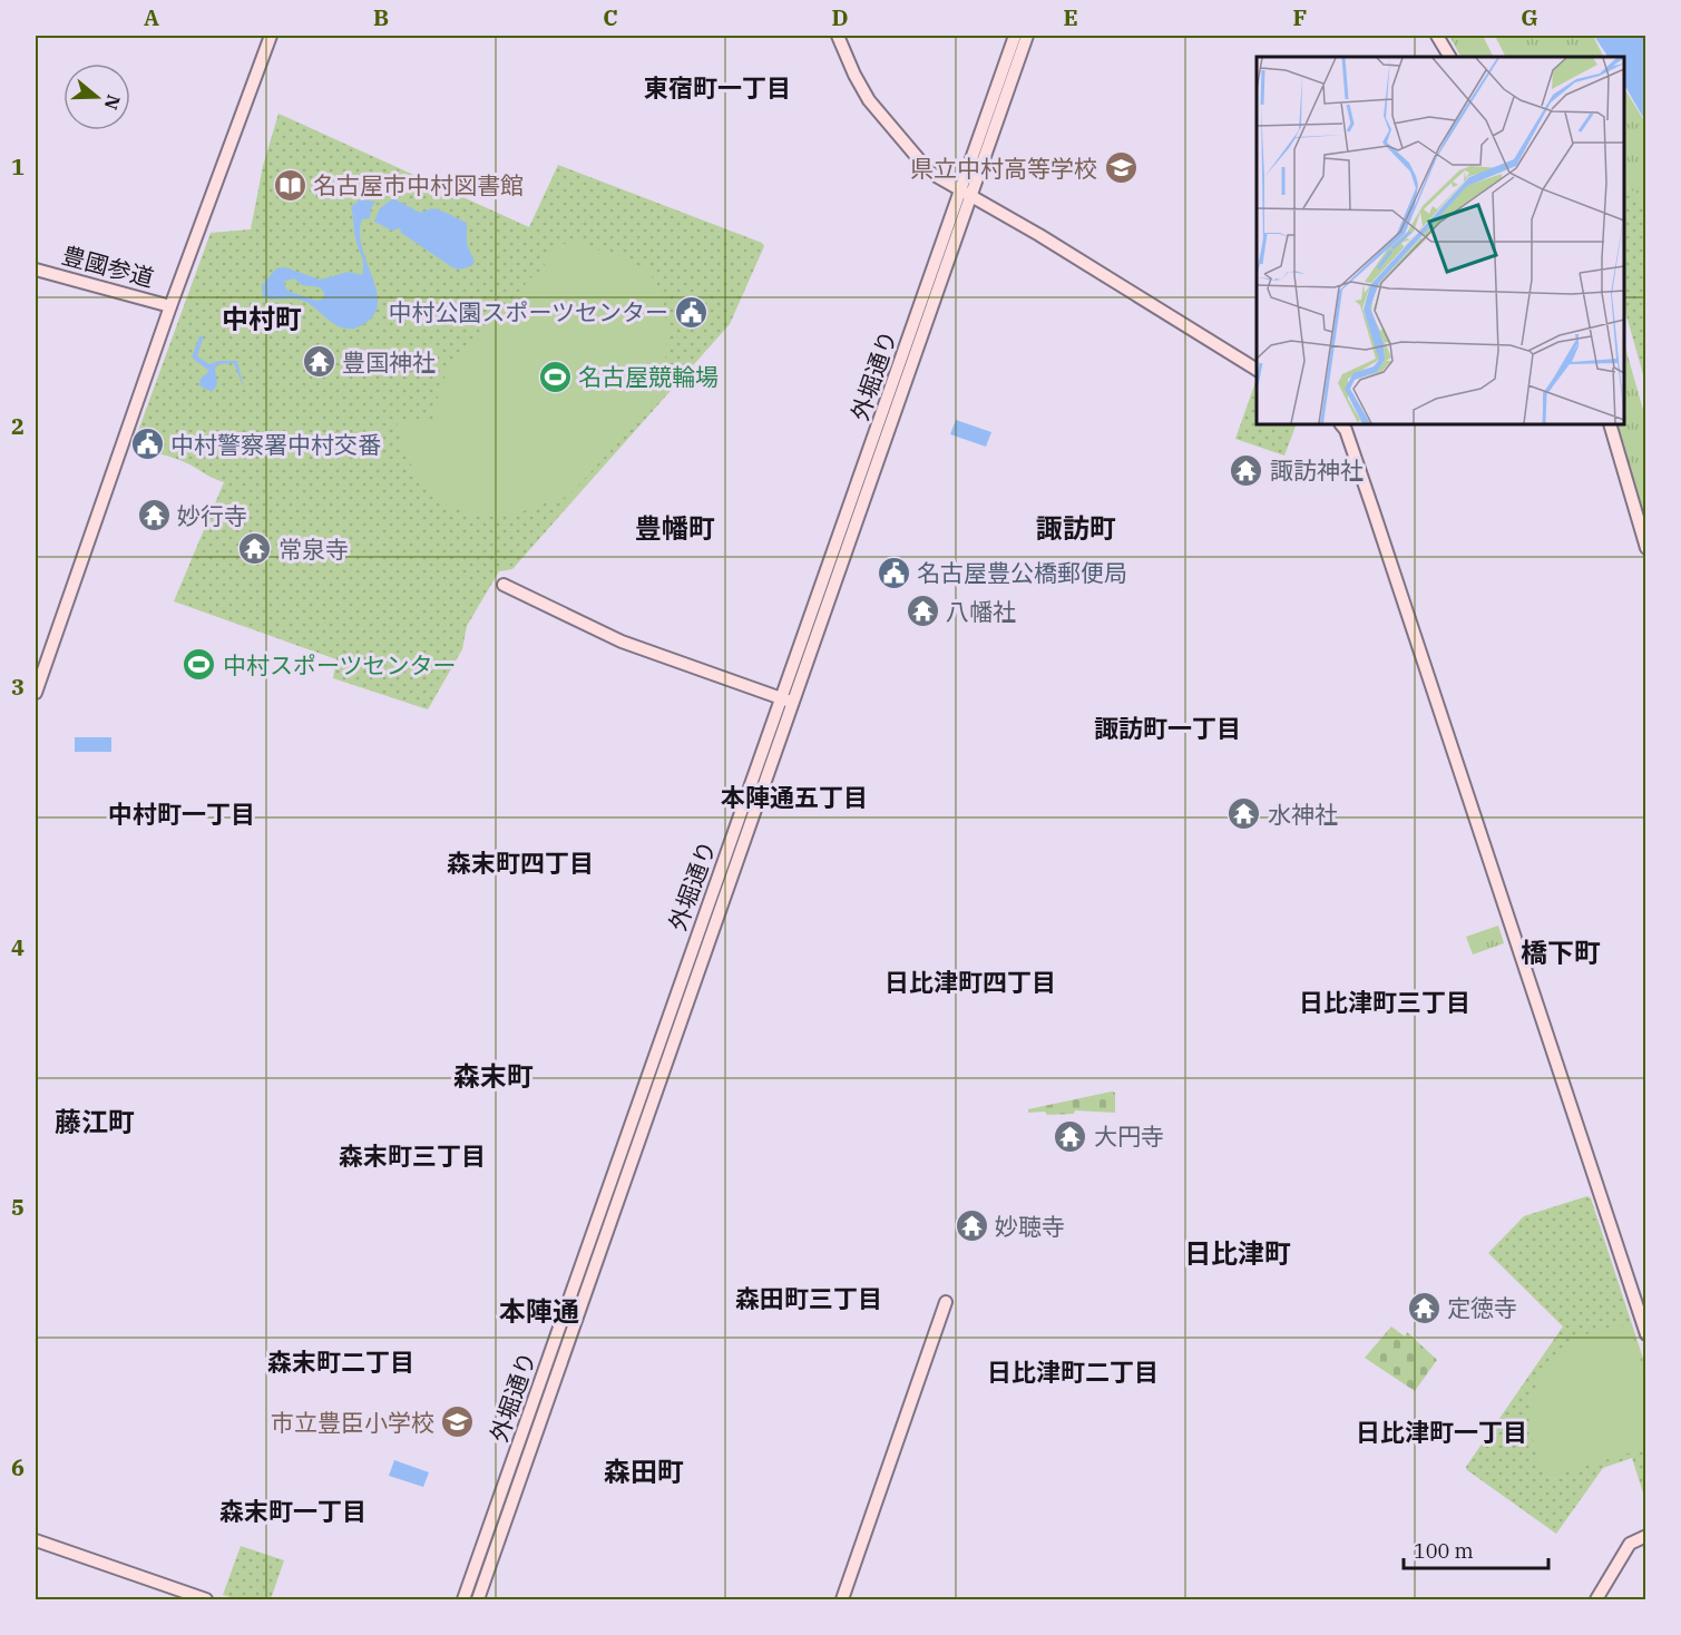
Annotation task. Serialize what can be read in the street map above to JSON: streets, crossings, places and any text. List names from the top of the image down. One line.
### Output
{"streets":{"main road":["豊國参道","外堀通り"]},"districts":["東宿町一丁目","中村町","豊幡町","諏訪町","諏訪町一丁目","本陣通五丁目","中村町一丁目","森末町四丁目","橋下町","日比津町四丁目","日比津町三丁目","森末町","藤江町","森末町三丁目","日比津町","森田町三丁目","本陣通","森末町二丁目","日比津町二丁目","日比津町一丁目","森田町","森末町一丁目"],"places":{"school or university":["県立中村高等学校","市立豊臣小学校"],"library":["名古屋市中村図書館"],"public building":["中村公園スポーツセンター","中村警察署中村交番","名古屋豊公橋郵便局"],"temple":["豊国神社","諏訪神社","妙行寺","常泉寺","八幡社","水神社","大円寺","妙聴寺","定徳寺"],"sports":["名古屋競輪場","中村スポーツセンター"]},"scale_bar":"100 m","north":"right","grid":{"columns":["A","B","C","D","E","F","G"],"rows":["1","2","3","4","5","6"]}}
